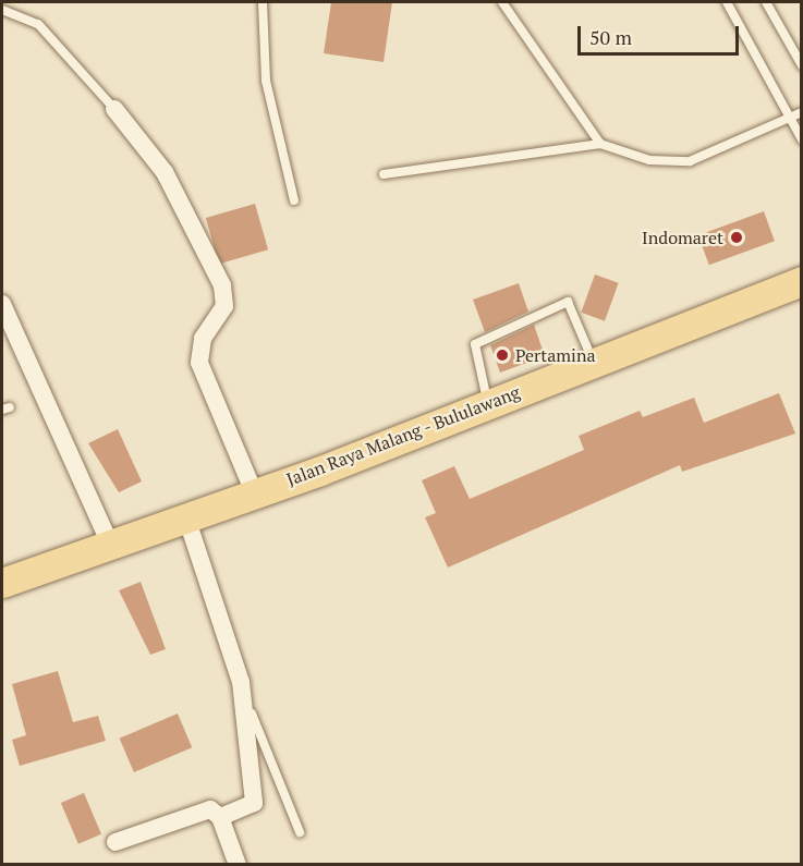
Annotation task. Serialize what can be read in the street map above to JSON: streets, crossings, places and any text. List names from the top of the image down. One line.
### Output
{"streets":{"main road":["Jalan Raya Malang - Bululawang"]},"places":["Indomaret","Pertamina"],"scale_bar":"50 m"}
